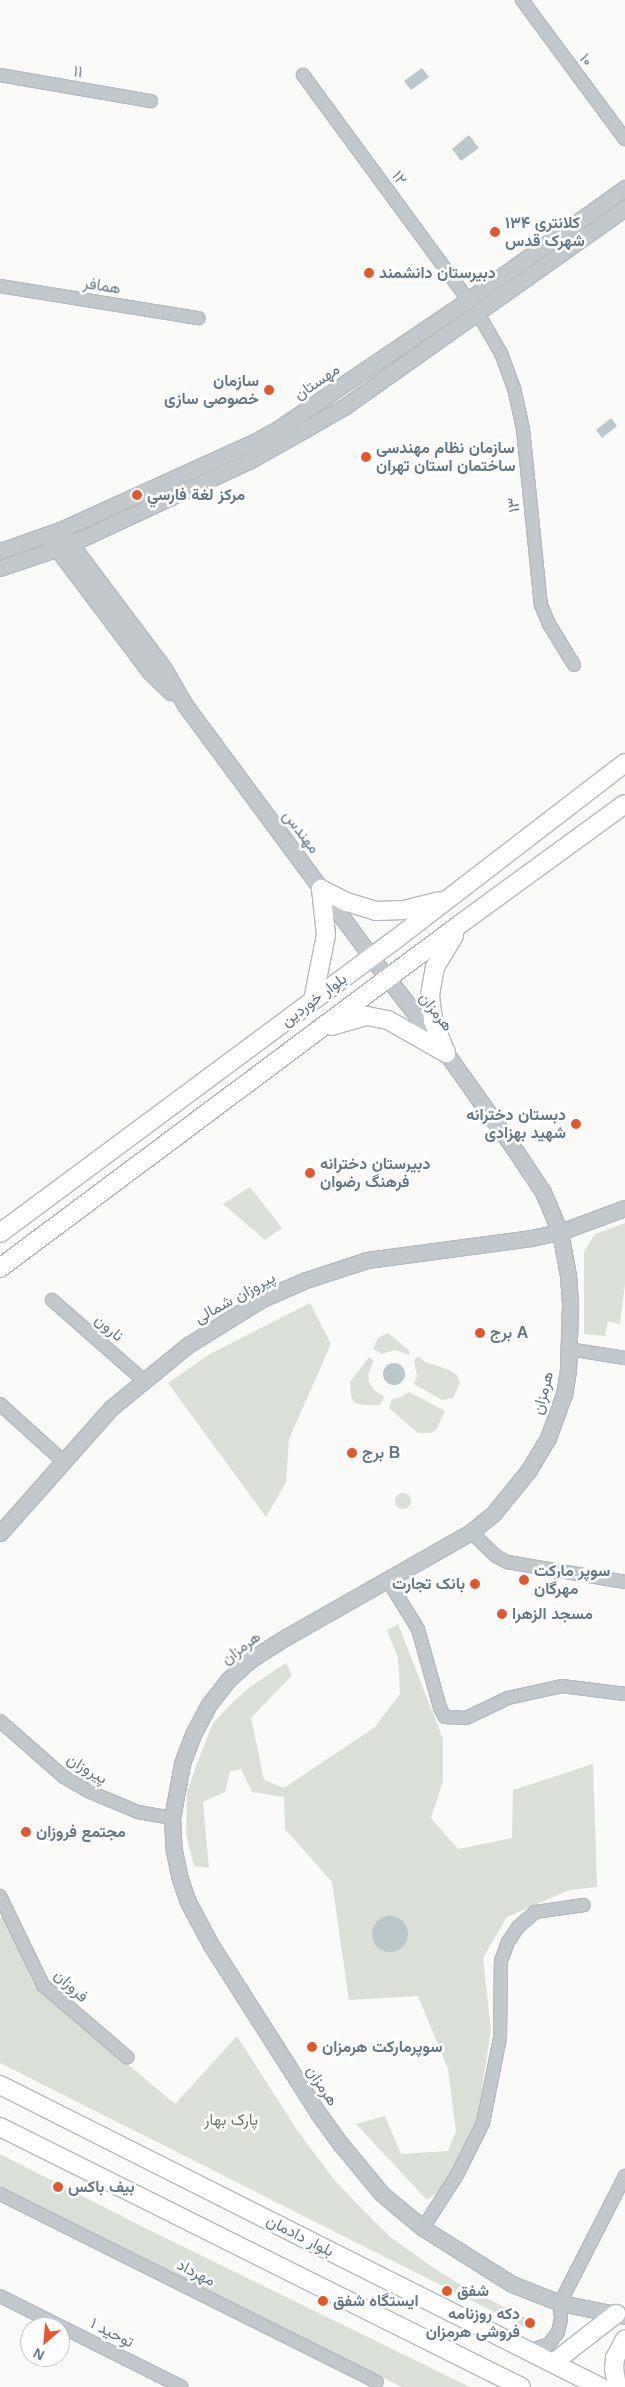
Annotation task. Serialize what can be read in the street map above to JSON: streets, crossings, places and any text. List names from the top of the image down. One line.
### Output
{"streets":{"main road":["بلوار خوردین","بلوار دادمان"],"street":["۱۰","۱۱","۱۲","همافر","مهستان","۱۳","مهندس","هرمزان","پیروزان شمالی","نارون","پیروزان","فروزان","مهرداد","توحید ۱"]},"crossings":[["۱۲","مهستان"],["۱۲","۱۳"],["مهستان","۱۳"],["مهستان","مهندس"],["مهندس","بلوار خوردین"],["مهندس","هرمزان"],["بلوار خوردین","هرمزان"],["هرمزان","پیروزان شمالی"],["هرمزان","پیروزان"],["پیروزان شمالی","نارون"]],"parks":["پارک بهار"],"places":["کلانتری ۱۳۴ شهرک قدس","دبیرستان دانشمند","سازمان خصوصی سازی","سازمان نظام مهندسی ساختمان استان تهران","مركز لغة فارسي","دبستان دخترانه شهید بهزادی","دبیرستان دخترانه فرهنگ رضوان","برج A","برج B","سوپر مارکت مهرگان","بانک تجارت","مسجد الزهرا","مجتمع فروزان","سوپرمارکت هرمزان","بیف باکس","شفق","ایستگاه شفق","دکه روزنامه فروشی هرمزان"],"north":"bottom left"}
